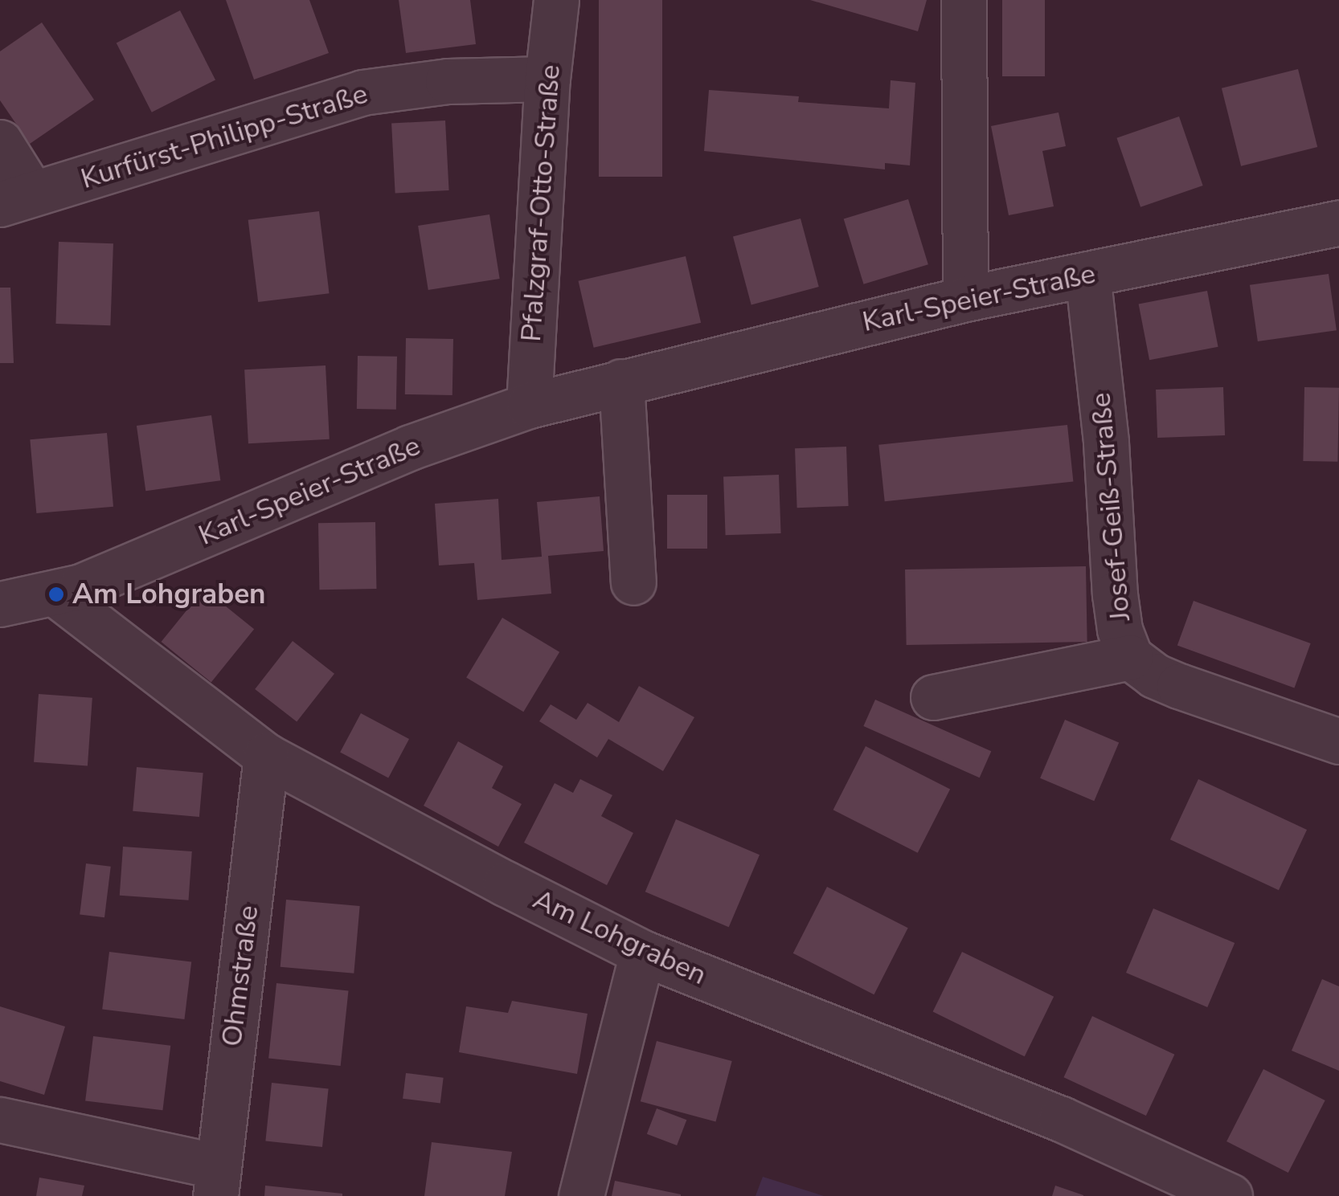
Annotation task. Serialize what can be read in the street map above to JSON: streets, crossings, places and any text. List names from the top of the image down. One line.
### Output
{"streets":{"street":["Kurfürst-Philipp-Straße","Pfalzgraf-Otto-Straße","Karl-Speier-Straße","Josef-Geiß-Straße","Am Lohgraben","Ohmstraße"]},"crossings":[["Kurfürst-Philipp-Straße","Pfalzgraf-Otto-Straße"],["Pfalzgraf-Otto-Straße","Karl-Speier-Straße"],["Karl-Speier-Straße","Josef-Geiß-Straße"],["Karl-Speier-Straße","Am Lohgraben"],["Am Lohgraben","Ohmstraße"]],"places":["Am Lohgraben"]}
